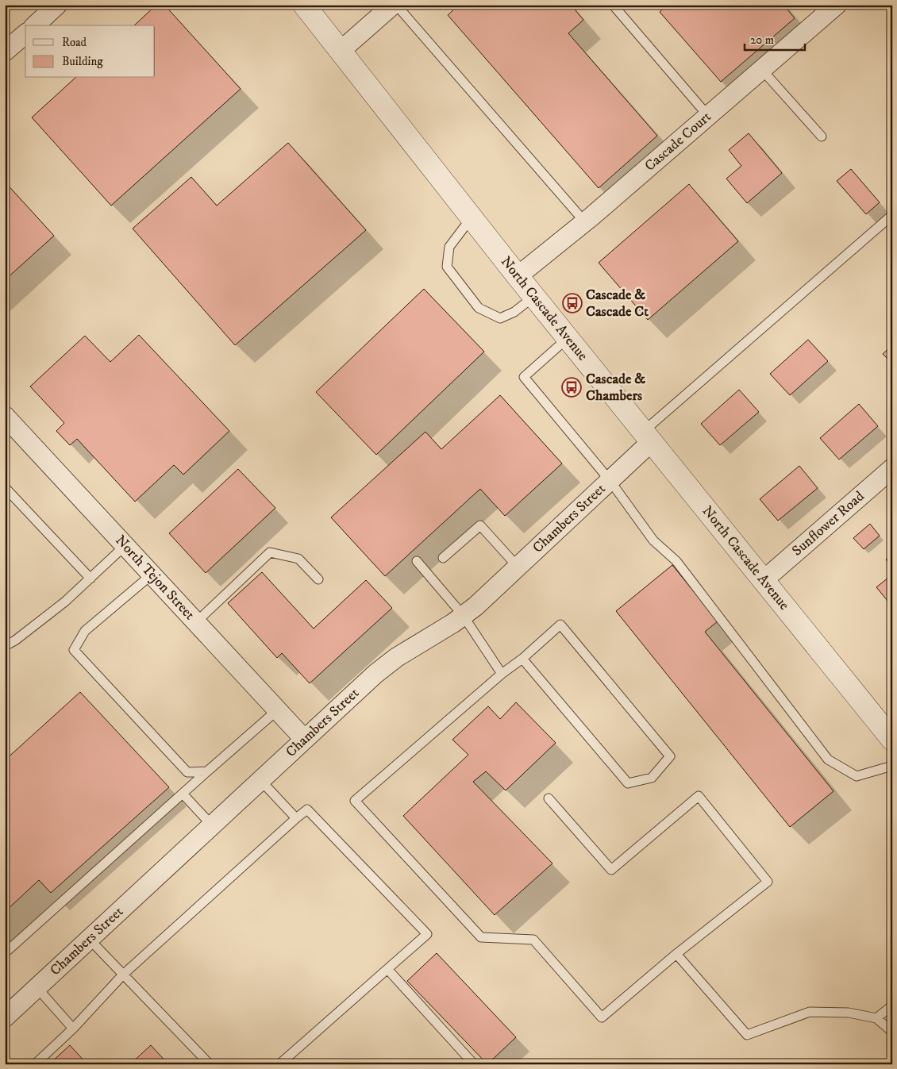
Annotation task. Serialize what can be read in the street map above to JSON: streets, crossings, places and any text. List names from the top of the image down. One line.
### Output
{"streets":{"street":["Cascade Court","North Cascade Avenue","Chambers Street","Sunflower Road","North Tejon Street"]},"crossings":[["Cascade Court","North Cascade Avenue"],["North Cascade Avenue","Chambers Street"],["North Cascade Avenue","Sunflower Road"],["Chambers Street","North Tejon Street"]],"places":{"bus stop":["Cascade & Cascade Ct","Cascade & Chambers"]},"legend":["Road","Building"],"scale_bar":"20 m"}
